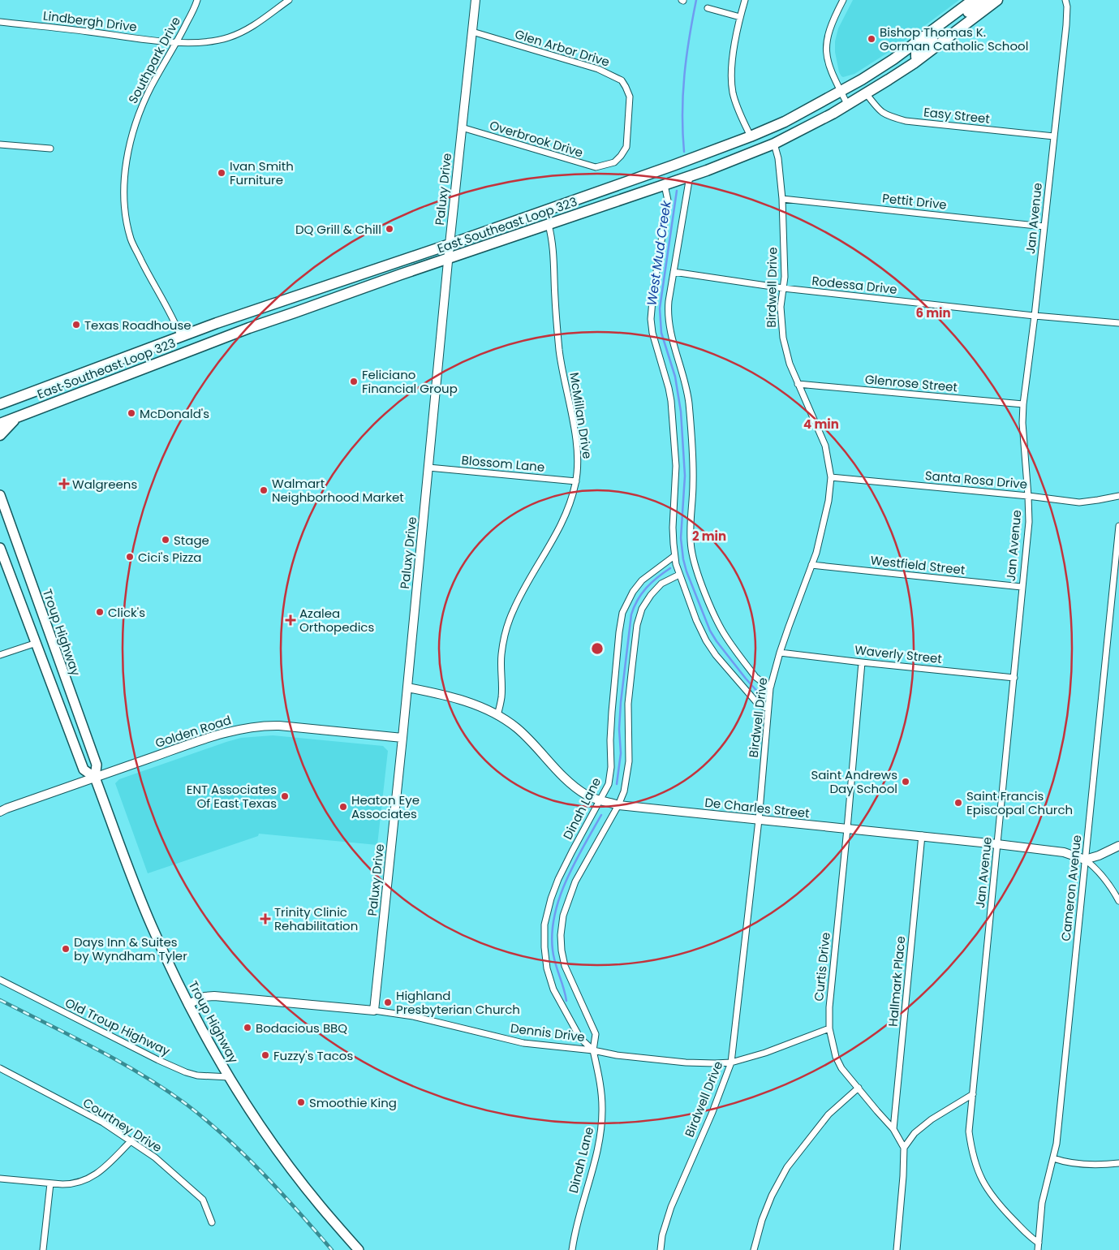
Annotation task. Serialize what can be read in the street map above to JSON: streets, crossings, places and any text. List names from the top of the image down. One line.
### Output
{"streets":{"highway":["East Southeast Loop 323"],"main road":["Troup Highway"],"street":["Lindbergh Drive","Glen Arbor Drive","Southpark Drive","Easy Street","Overbrook Drive","Paluxy Drive","Pettit Drive","Jan Avenue","Rodessa Drive","Birdwell Drive","Glenrose Street","McMillan Drive","Blossom Lane","Santa Rosa Drive","Westfield Street","Waverly Street","Golden Road","De Charles Street","Dinah Lane","Cameron Avenue","Curtis Drive","Hallmark Place","Old Troup Highway","Dennis Drive","Courtney Drive"]},"crossings":[["Lindbergh Drive","Southpark Drive"],["Glen Arbor Drive","Overbrook Drive"],["Glen Arbor Drive","Paluxy Drive"],["Southpark Drive","East Southeast Loop 323"],["Easy Street","Jan Avenue"],["Easy Street","East Southeast Loop 323"],["Overbrook Drive","Paluxy Drive"],["Paluxy Drive","East Southeast Loop 323"],["Paluxy Drive","Blossom Lane"],["Paluxy Drive","Golden Road"],["Paluxy Drive","De Charles Street"],["Paluxy Drive","Dennis Drive"],["Pettit Drive","Jan Avenue"],["Pettit Drive","Birdwell Drive"],["Jan Avenue","Rodessa Drive"],["Jan Avenue","Glenrose Street"],["Jan Avenue","Santa Rosa Drive"],["Jan Avenue","Westfield Street"],["Jan Avenue","Waverly Street"],["Jan Avenue","De Charles Street"],["Jan Avenue","Cameron Avenue"],["East Southeast Loop 323","Birdwell Drive"],["East Southeast Loop 323","McMillan Drive"],["Rodessa Drive","Birdwell Drive"],["Birdwell Drive","Glenrose Street"],["Birdwell Drive","Santa Rosa Drive"],["Birdwell Drive","Westfield Street"],["Birdwell Drive","Waverly Street"],["Birdwell Drive","De Charles Street"],["Birdwell Drive","Dennis Drive"],["McMillan Drive","Blossom Lane"],["McMillan Drive","De Charles Street"],["Troup Highway","Golden Road"],["Troup Highway","Old Troup Highway"],["Troup Highway","Dennis Drive"],["Waverly Street","Curtis Drive"],["De Charles Street","Dinah Lane"],["De Charles Street","Cameron Avenue"],["De Charles Street","Curtis Drive"],["De Charles Street","Hallmark Place"],["Dinah Lane","Dennis Drive"],["Curtis Drive","Hallmark Place"],["Curtis Drive","Dennis Drive"]],"water":["West Mud Creek"],"places":{"other":["Bishop Thomas K. Gorman Catholic School","Ivan Smith Furniture","DQ Grill & Chill","Texas Roadhouse","Feliciano Financial Group","McDonald's","Walmart Neighborhood Market","Stage","Cici's Pizza","Click's","Saint Andrews Day School","ENT Associates Of East Texas","Saint Francis Episcopal Church","Heaton Eye Associates","Days Inn & Suites by Wyndham Tyler","Highland Presbyterian Church","Bodacious BBQ","Fuzzy's Tacos","Smoothie King"],"health":["Walgreens","Azalea Orthopedics","Trinity Clinic Rehabilitation"]},"rings":["6 min","4 min","2 min"]}
